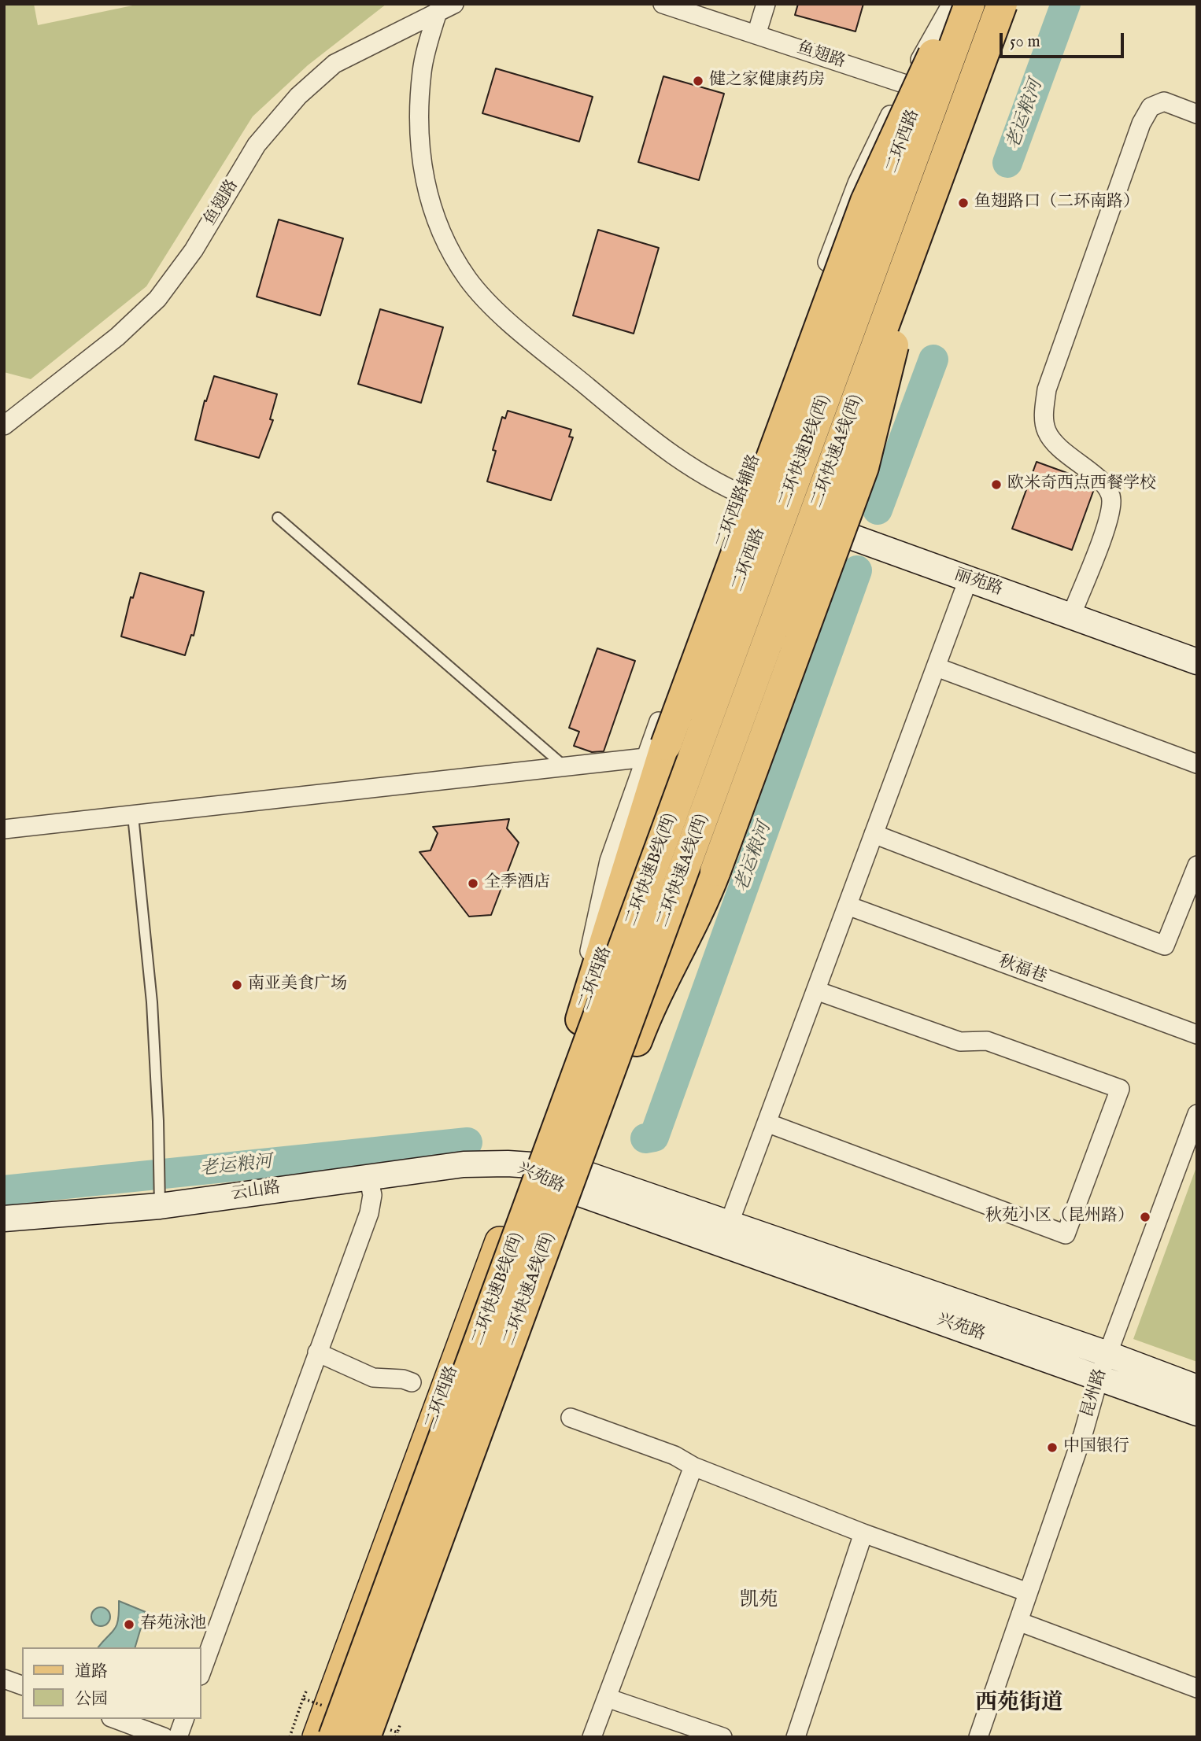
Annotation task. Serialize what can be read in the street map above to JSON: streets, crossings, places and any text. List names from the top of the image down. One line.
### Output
{"streets":{"highway":["二环快速B线(西)","二环快速A线(西)"],"main road":["二环西路","丽苑路","兴苑路","云山路"],"street":["鱼翅路","二环西路辅路","秋福巷","昆州路"]},"crossings":[["鱼翅路","二环西路"],["鱼翅路","二环快速A线(西)"],["二环西路","二环西路辅路"],["二环西路","丽苑路"],["二环西路","兴苑路"],["二环西路","云山路"],["二环西路辅路","丽苑路"],["兴苑路","云山路"],["兴苑路","昆州路"]],"districts":["凯苑","西苑街道"],"water":["老运粮河"],"places":["健之家健康药房","鱼翅路口（二环南路）","欧米奇西点西餐学校","全季酒店","南亚美食广场","秋苑小区（昆州路）","中国银行","春苑泳池"],"legend":["道路","公园"],"scale_bar":"50 m"}
